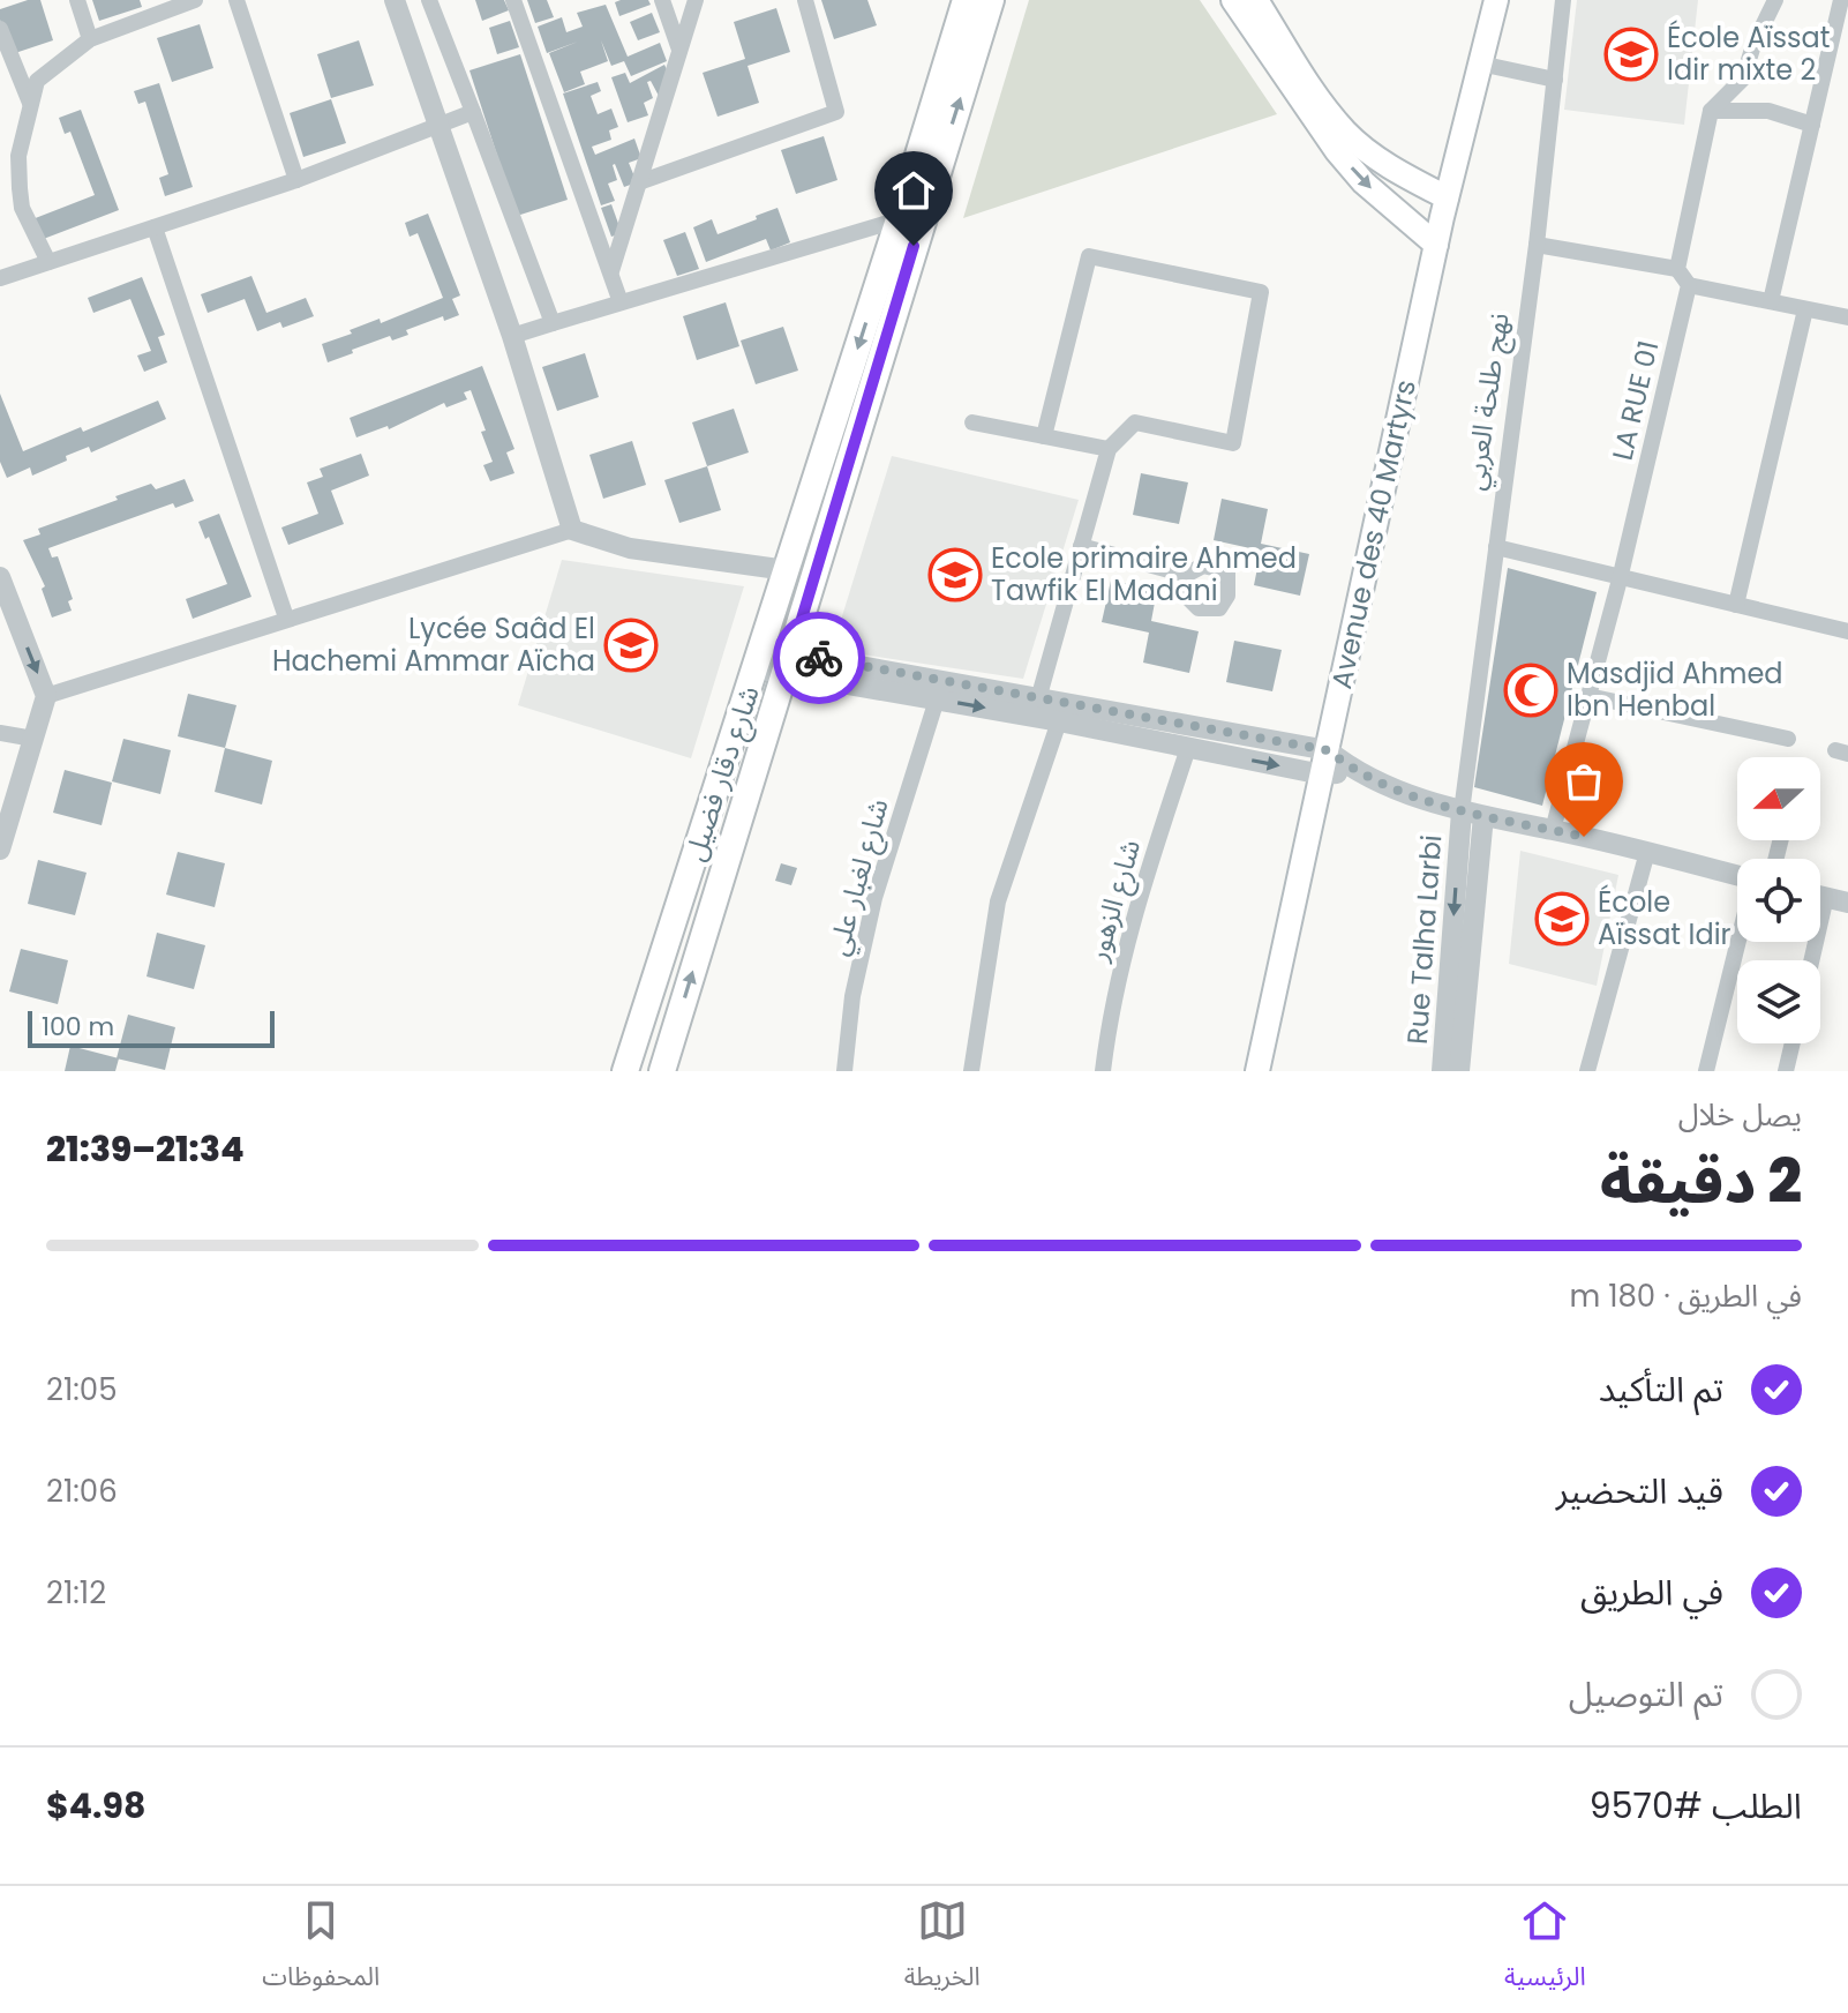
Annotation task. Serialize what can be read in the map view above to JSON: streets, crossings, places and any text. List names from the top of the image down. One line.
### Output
{"streets":{"main road":["Avenue des 40 Martyrs","شارع دقار فضيل"],"street":["LA RUE 01","نهج طلحة العربي","شارع لغبار علي","شارع الزهور","Rue Talha Larbi"]},"crossings":[["نهج طلحة العربي","Rue Talha Larbi"]],"places":{"school or university":["École Aïssat Idir mixte 2","Ecole primaire Ahmed Tawfik El Madani","Lycée Saâd El Hachemi Ammar Aïcha","École Aïssat Idir"],"mosque":["Masdjid Ahmed Ibn Henbal"]},"scale_bar":"100 m","north":"left","page":{"scale":"100 m","heading":["2 دقيقة","يصل خلال","21:34–21:39"],"panel":["الطلب #9570","$4.98"],"bar":"في الطريق · 180 m","list":[["تم التأكيد","21:05"],["قيد التحضير","21:06"],["في الطريق","21:12"],"تم التوصيل"],"tabs":["الرئيسية","الخريطة","المحفوظات"]}}
